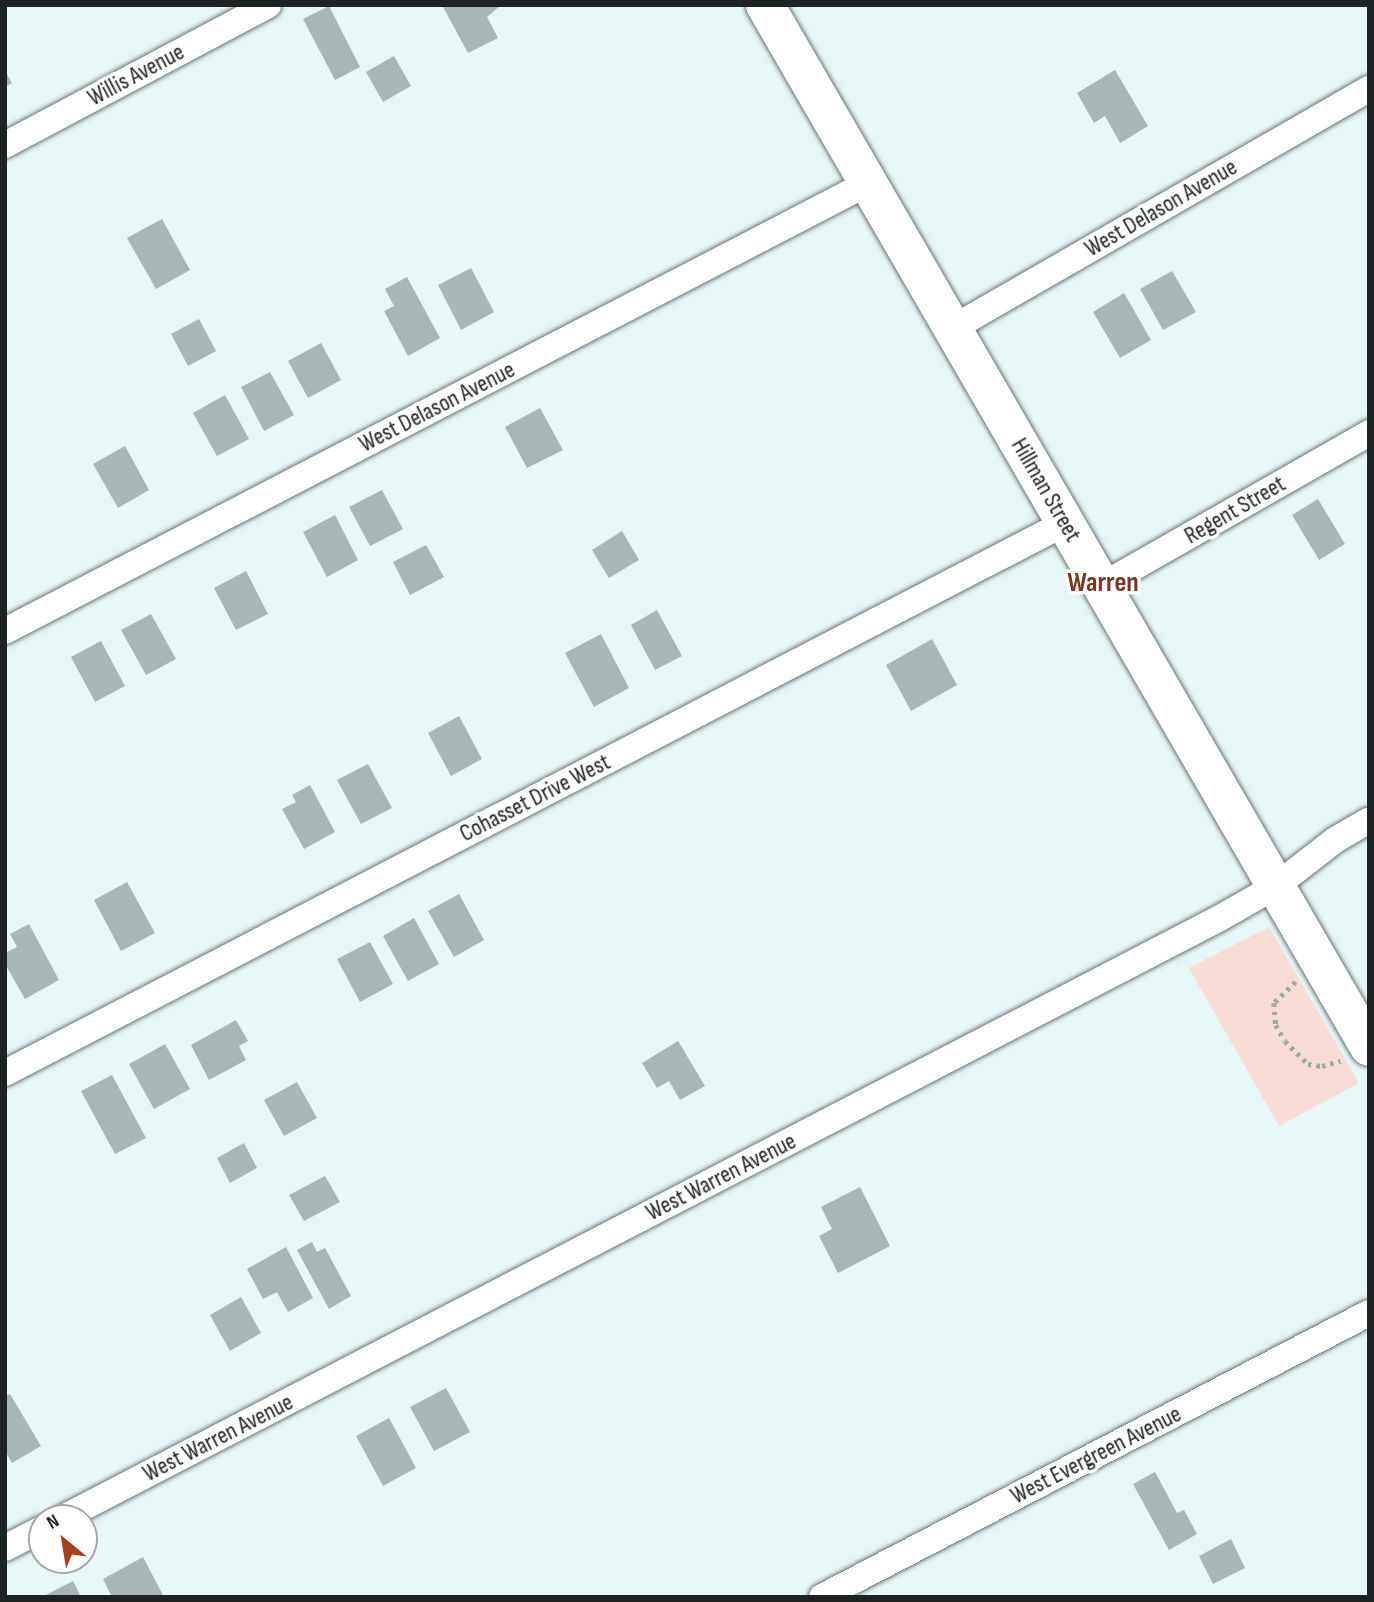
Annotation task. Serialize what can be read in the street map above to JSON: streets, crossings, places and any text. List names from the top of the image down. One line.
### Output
{"streets":{"street":["Willis Avenue","West Delason Avenue","Hillman Street","Regent Street","Cohasset Drive West","West Warren Avenue","West Evergreen Avenue"]},"crossings":[["West Delason Avenue","Hillman Street"],["Hillman Street","Regent Street"],["Hillman Street","Cohasset Drive West"],["Hillman Street","West Warren Avenue"]],"districts":["Warren"],"north":"top left"}
